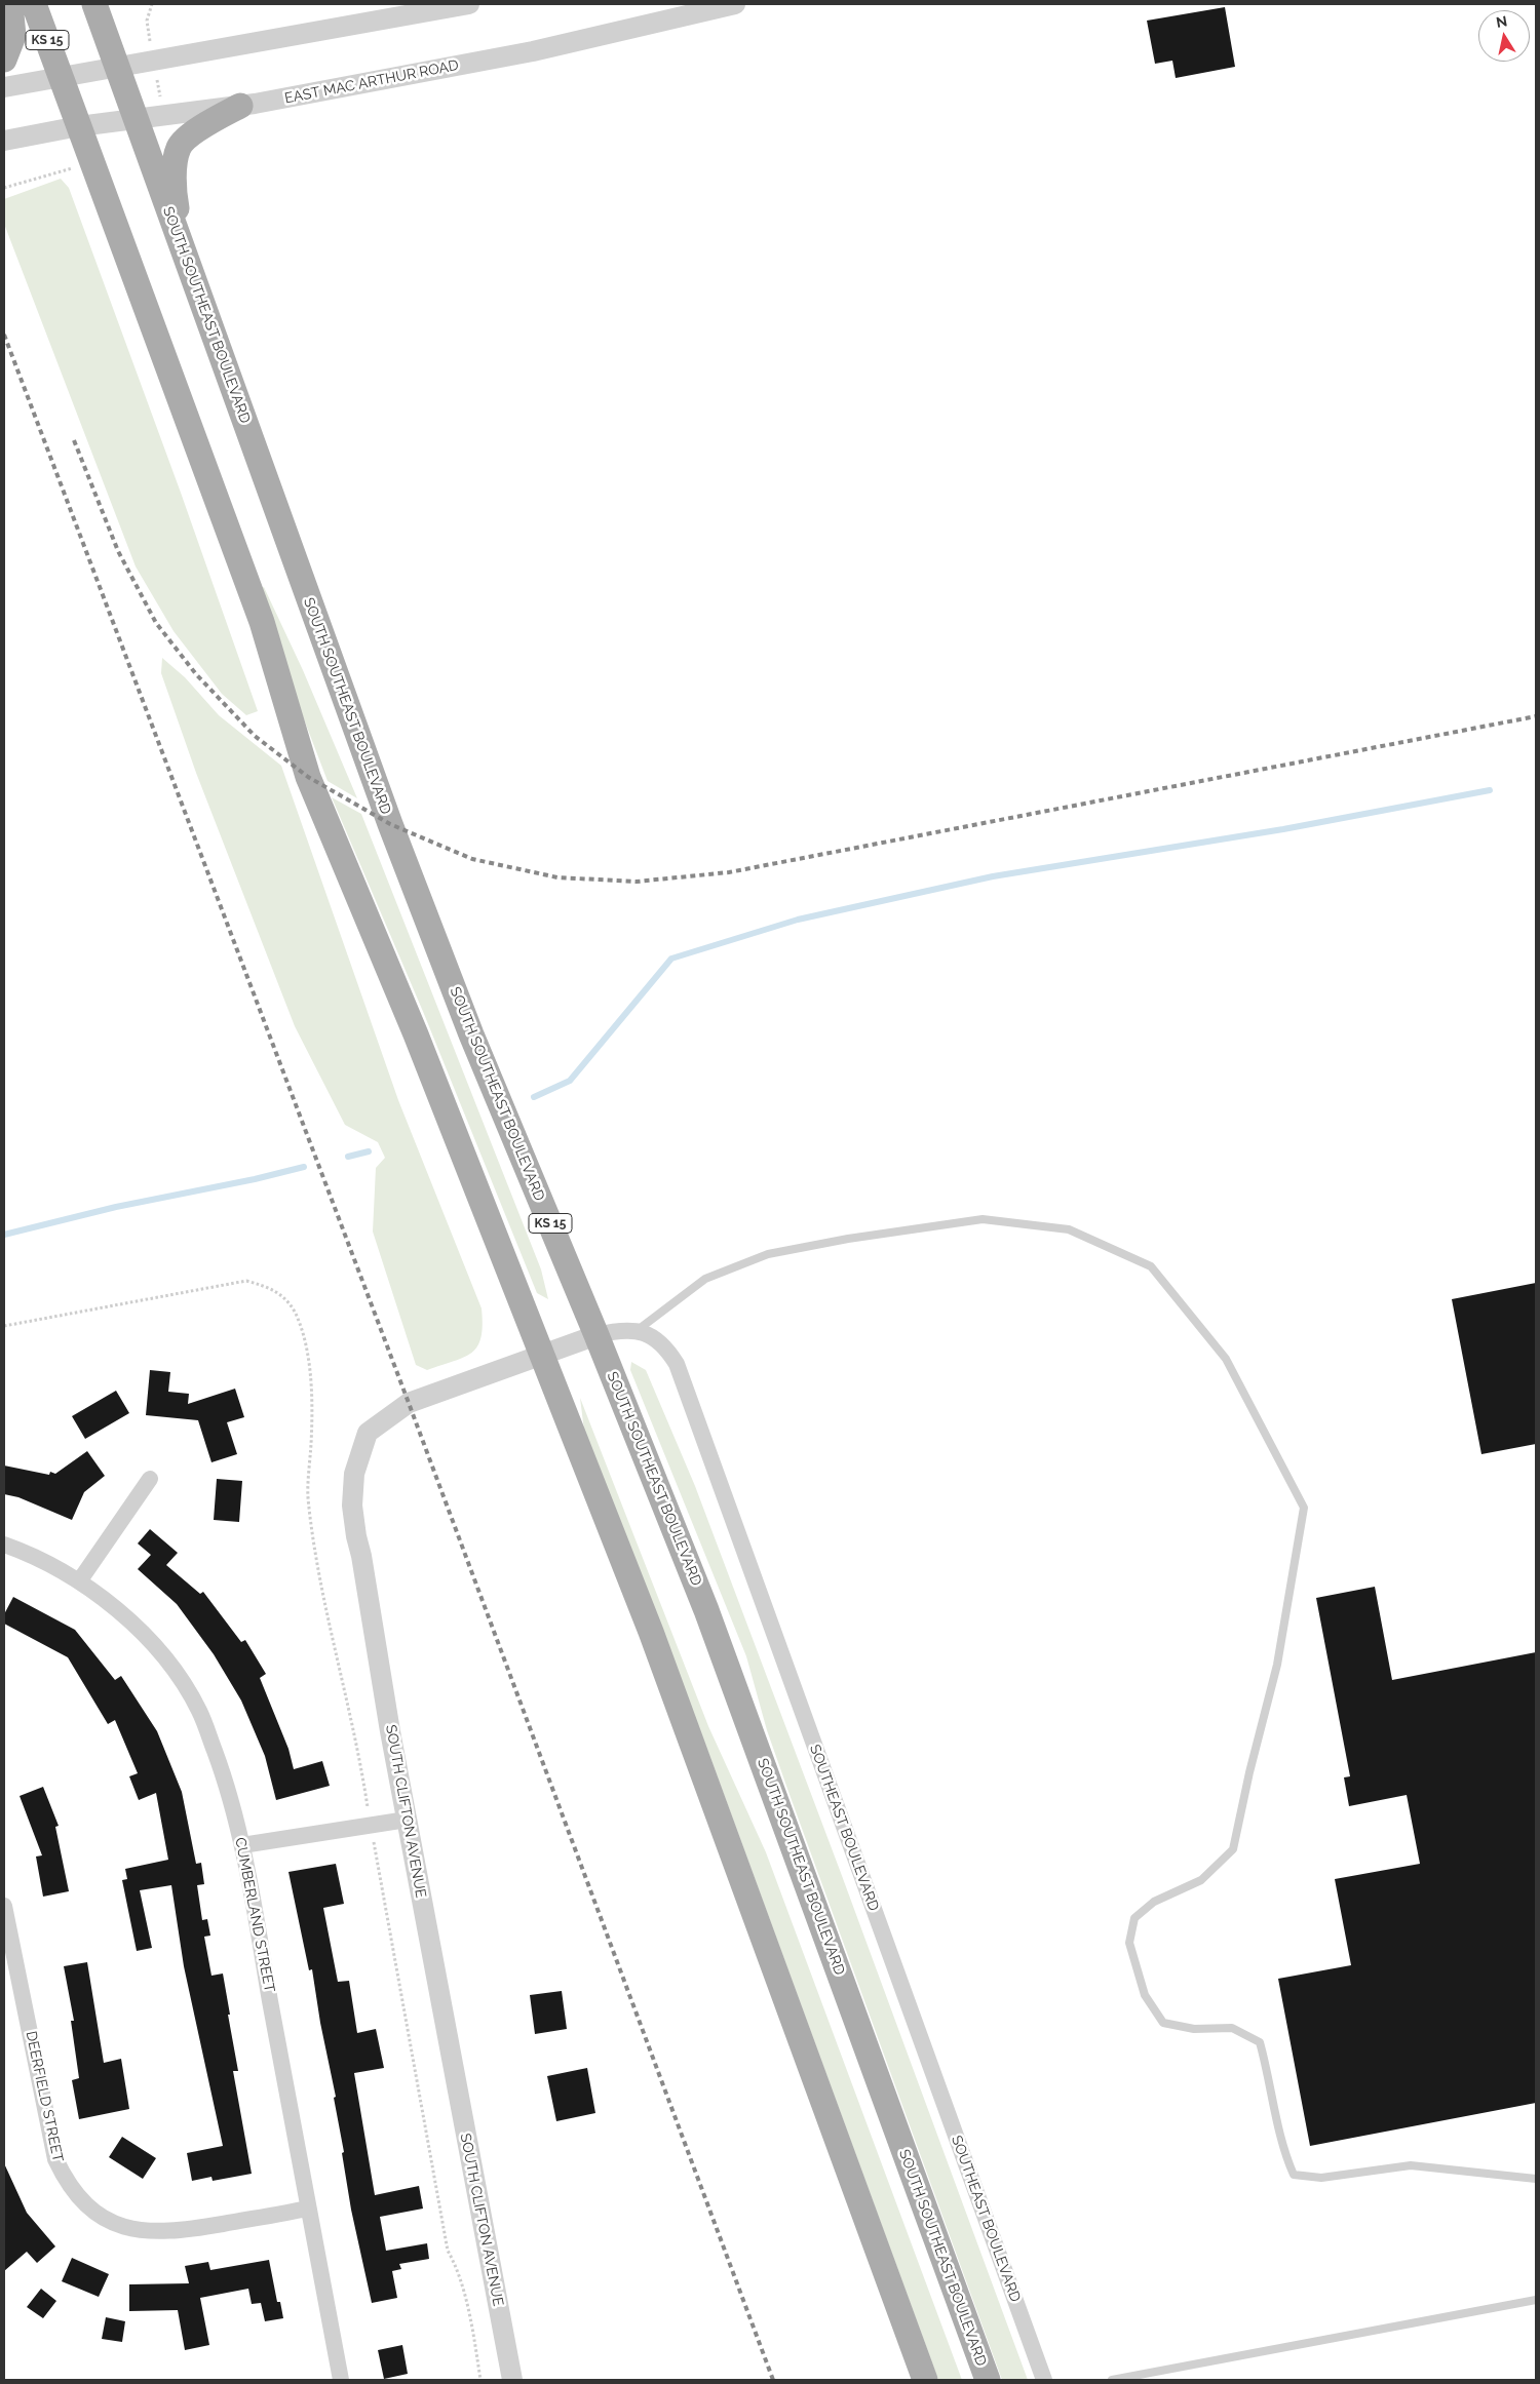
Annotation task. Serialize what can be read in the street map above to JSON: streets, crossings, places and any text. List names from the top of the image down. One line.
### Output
{"streets":{"main road":["KS 15","SOUTH SOUTHEAST BOULEVARD"],"street":["EAST MAC ARTHUR ROAD","SOUTH CLIFTON AVENUE","SOUTHEAST BOULEVARD","CUMBERLAND STREET","DEERFIELD STREET"]},"crossings":[["KS 15","EAST MAC ARTHUR ROAD"],["KS 15","SOUTH CLIFTON AVENUE"],["EAST MAC ARTHUR ROAD","SOUTH SOUTHEAST BOULEVARD"],["SOUTH SOUTHEAST BOULEVARD","SOUTH CLIFTON AVENUE"],["CUMBERLAND STREET","DEERFIELD STREET"]],"north":"top"}
